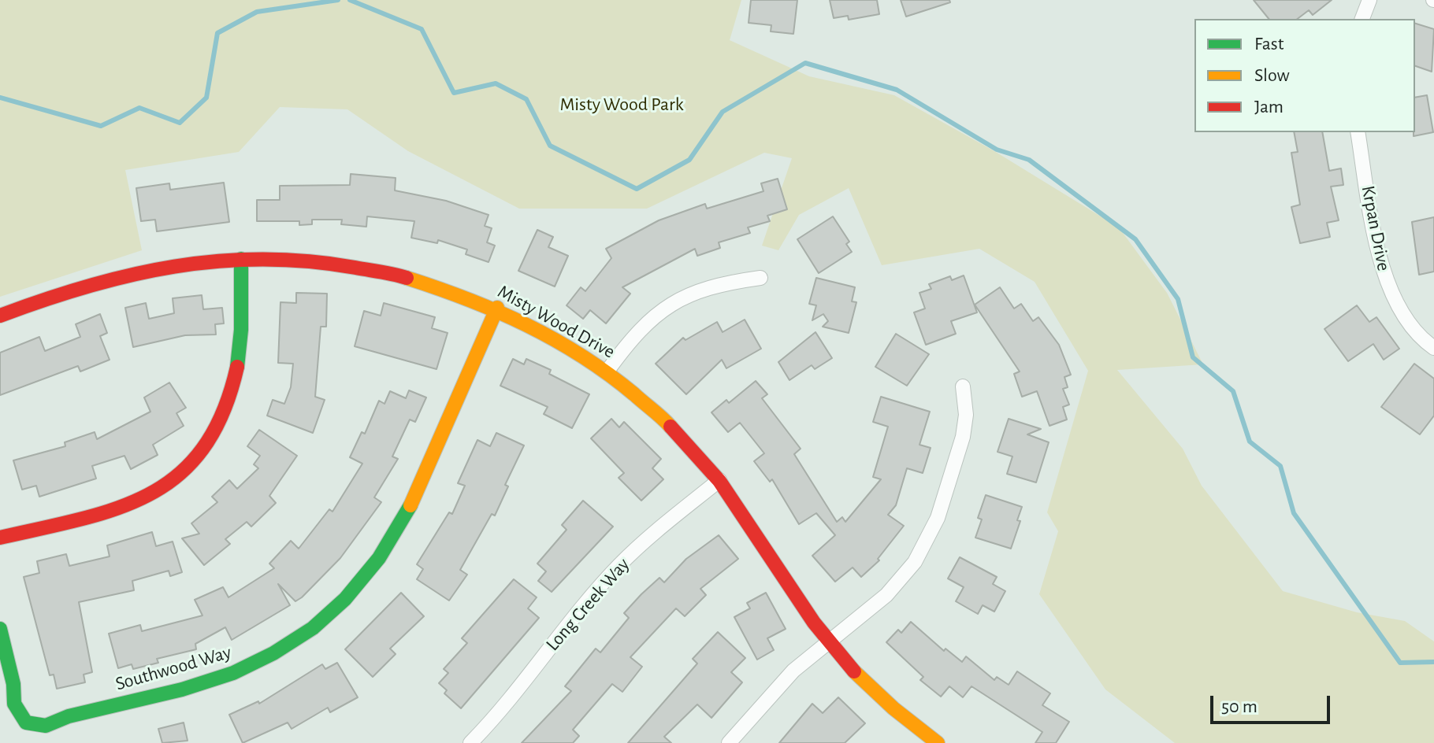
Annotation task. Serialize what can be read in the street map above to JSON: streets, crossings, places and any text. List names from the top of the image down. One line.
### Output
{"streets":{"street":["Krpan Drive","Misty Wood Drive","Long Creek Way","Southwood Way"]},"crossings":[["Misty Wood Drive","Long Creek Way"],["Misty Wood Drive","Southwood Way"]],"parks":["Misty Wood Park"],"legend":["Fast","Slow","Jam"],"scale_bar":"50 m"}
